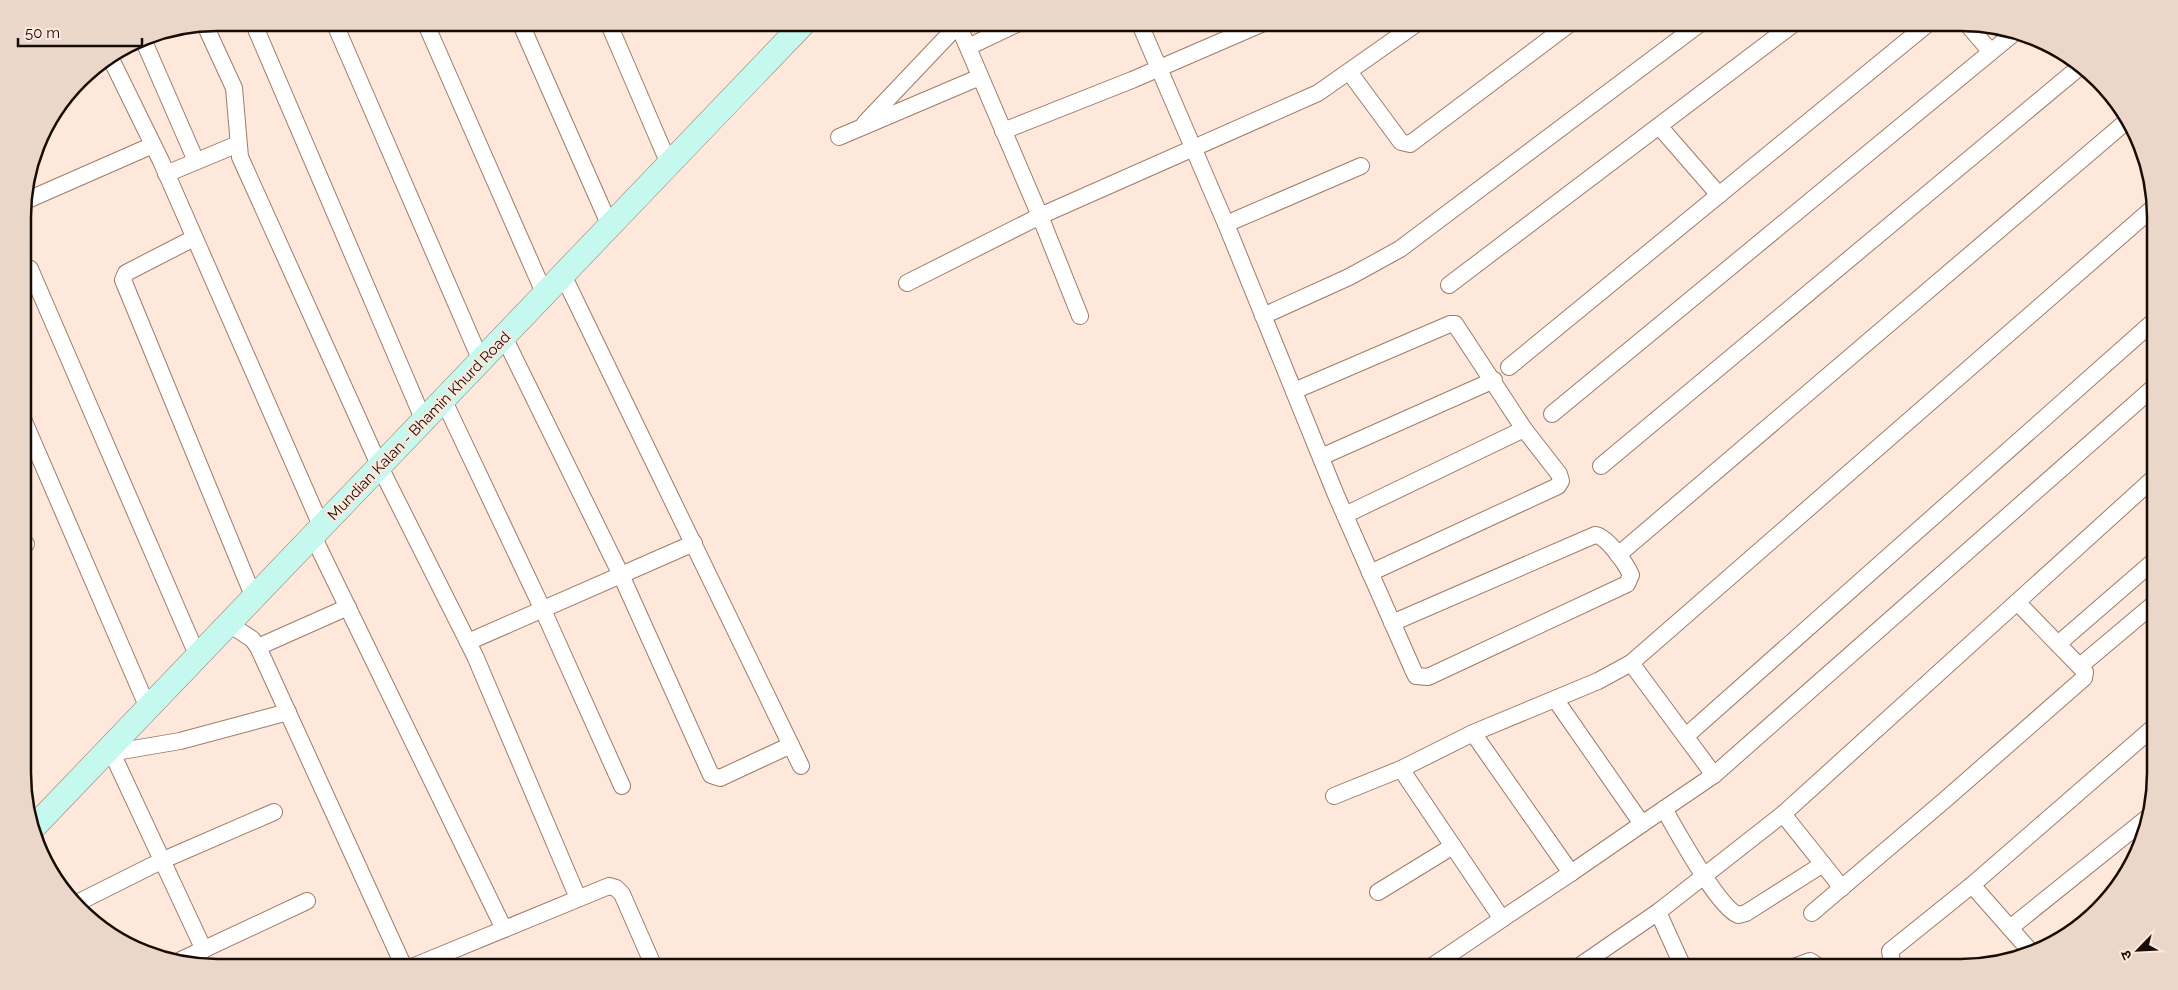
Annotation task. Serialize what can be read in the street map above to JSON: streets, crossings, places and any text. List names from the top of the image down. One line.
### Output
{"streets":{"street":["Mundian Kalan - Bhamin Khurd Road"]},"scale_bar":"50 m","north":"bottom left"}
